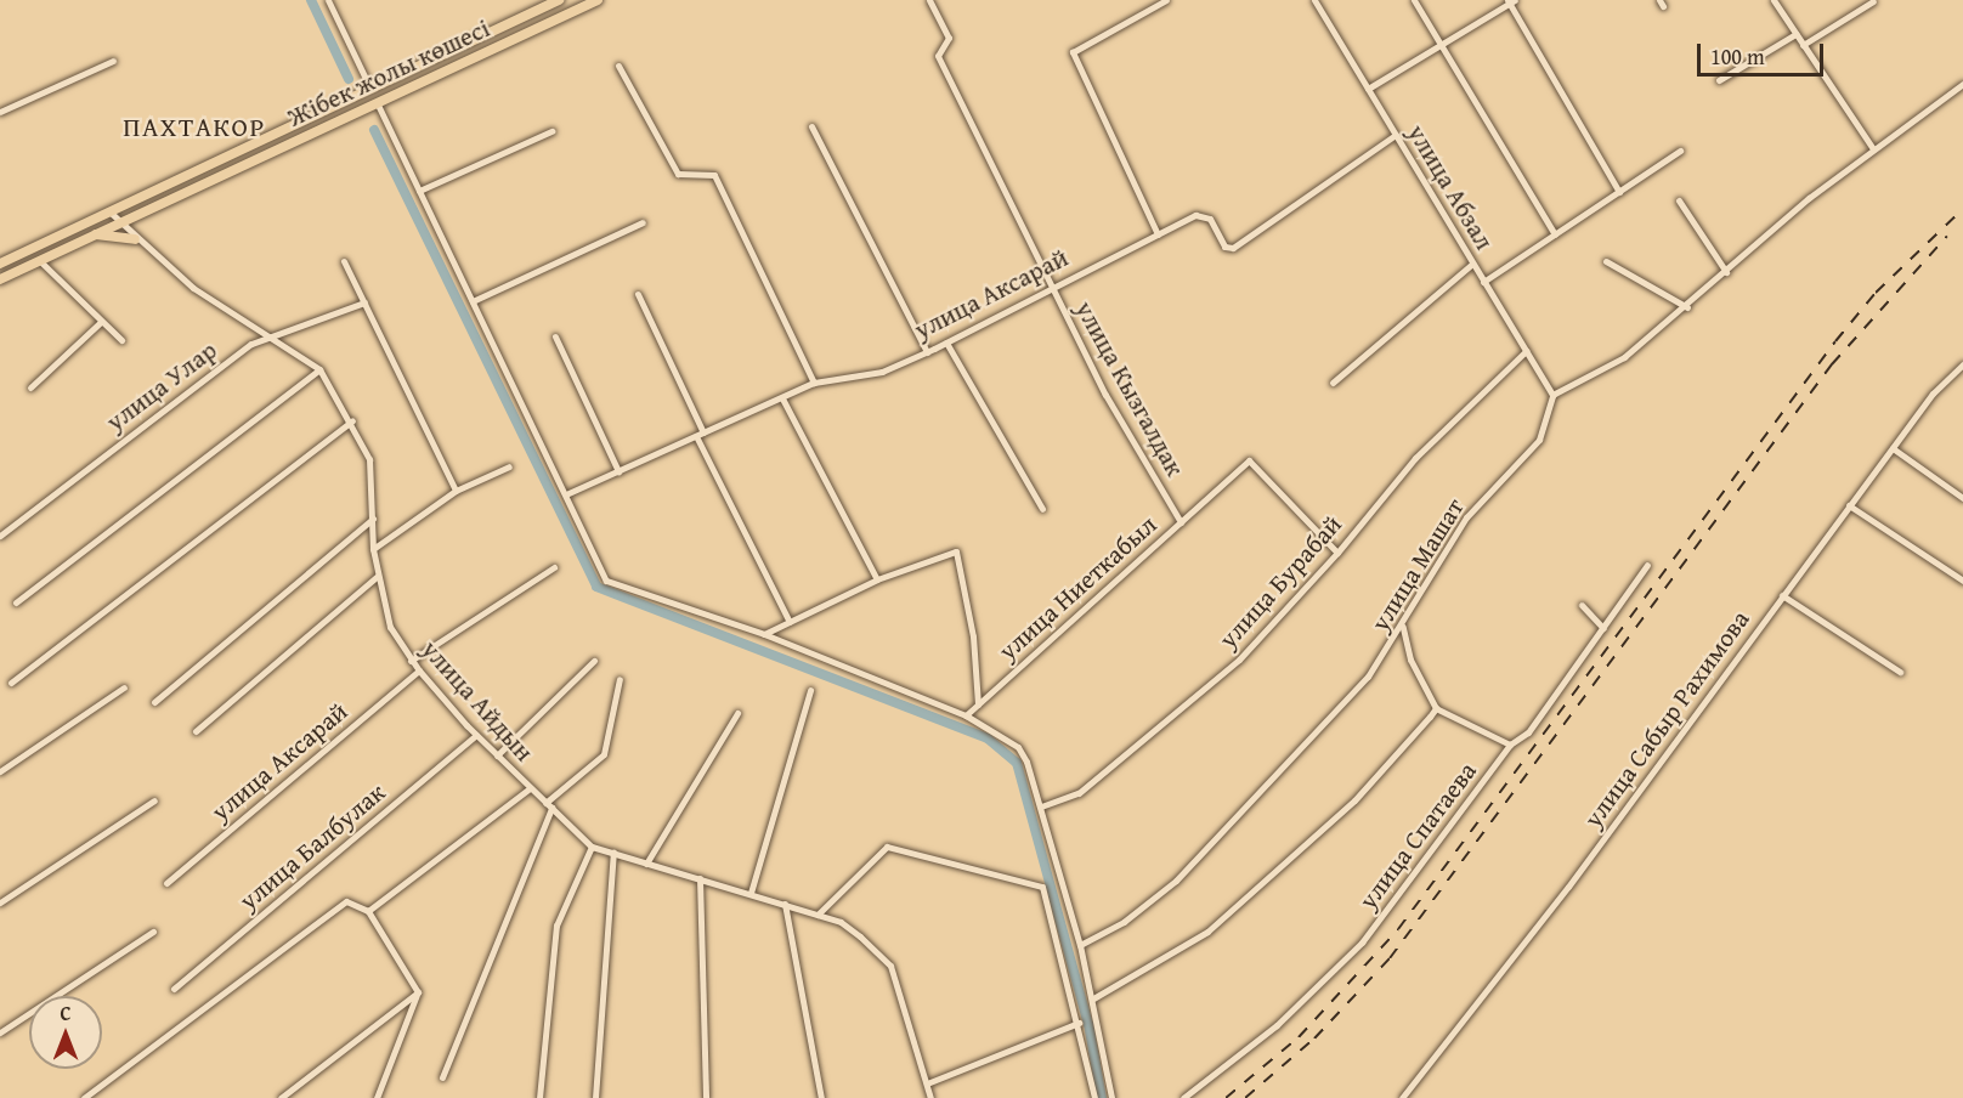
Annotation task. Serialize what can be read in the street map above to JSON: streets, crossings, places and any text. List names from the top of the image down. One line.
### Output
{"streets":{"main road":["Жібек жолы көшесі"],"street":["улица Абзал","улица Аксарай","улица Улар","улица Кызгалдак","улица Машат","улица Бурабай","улица Ниеткабыл","улица Айдын","улица Сабыр Рахимова","улица Спатаева","улица Балбулак"]},"crossings":[["Жібек жолы көшесі","улица Айдын"],["улица Абзал","улица Аксарай"],["улица Абзал","улица Машат"],["улица Абзал","улица Бурабай"],["улица Аксарай","улица Кызгалдак"],["улица Аксарай","улица Айдын"],["улица Улар","улица Айдын"],["улица Кызгалдак","улица Ниеткабыл"],["улица Бурабай","улица Ниеткабыл"],["улица Айдын","улица Балбулак"]],"districts":["ПАХТАКОР"],"scale_bar":"100 m","north":"top"}
